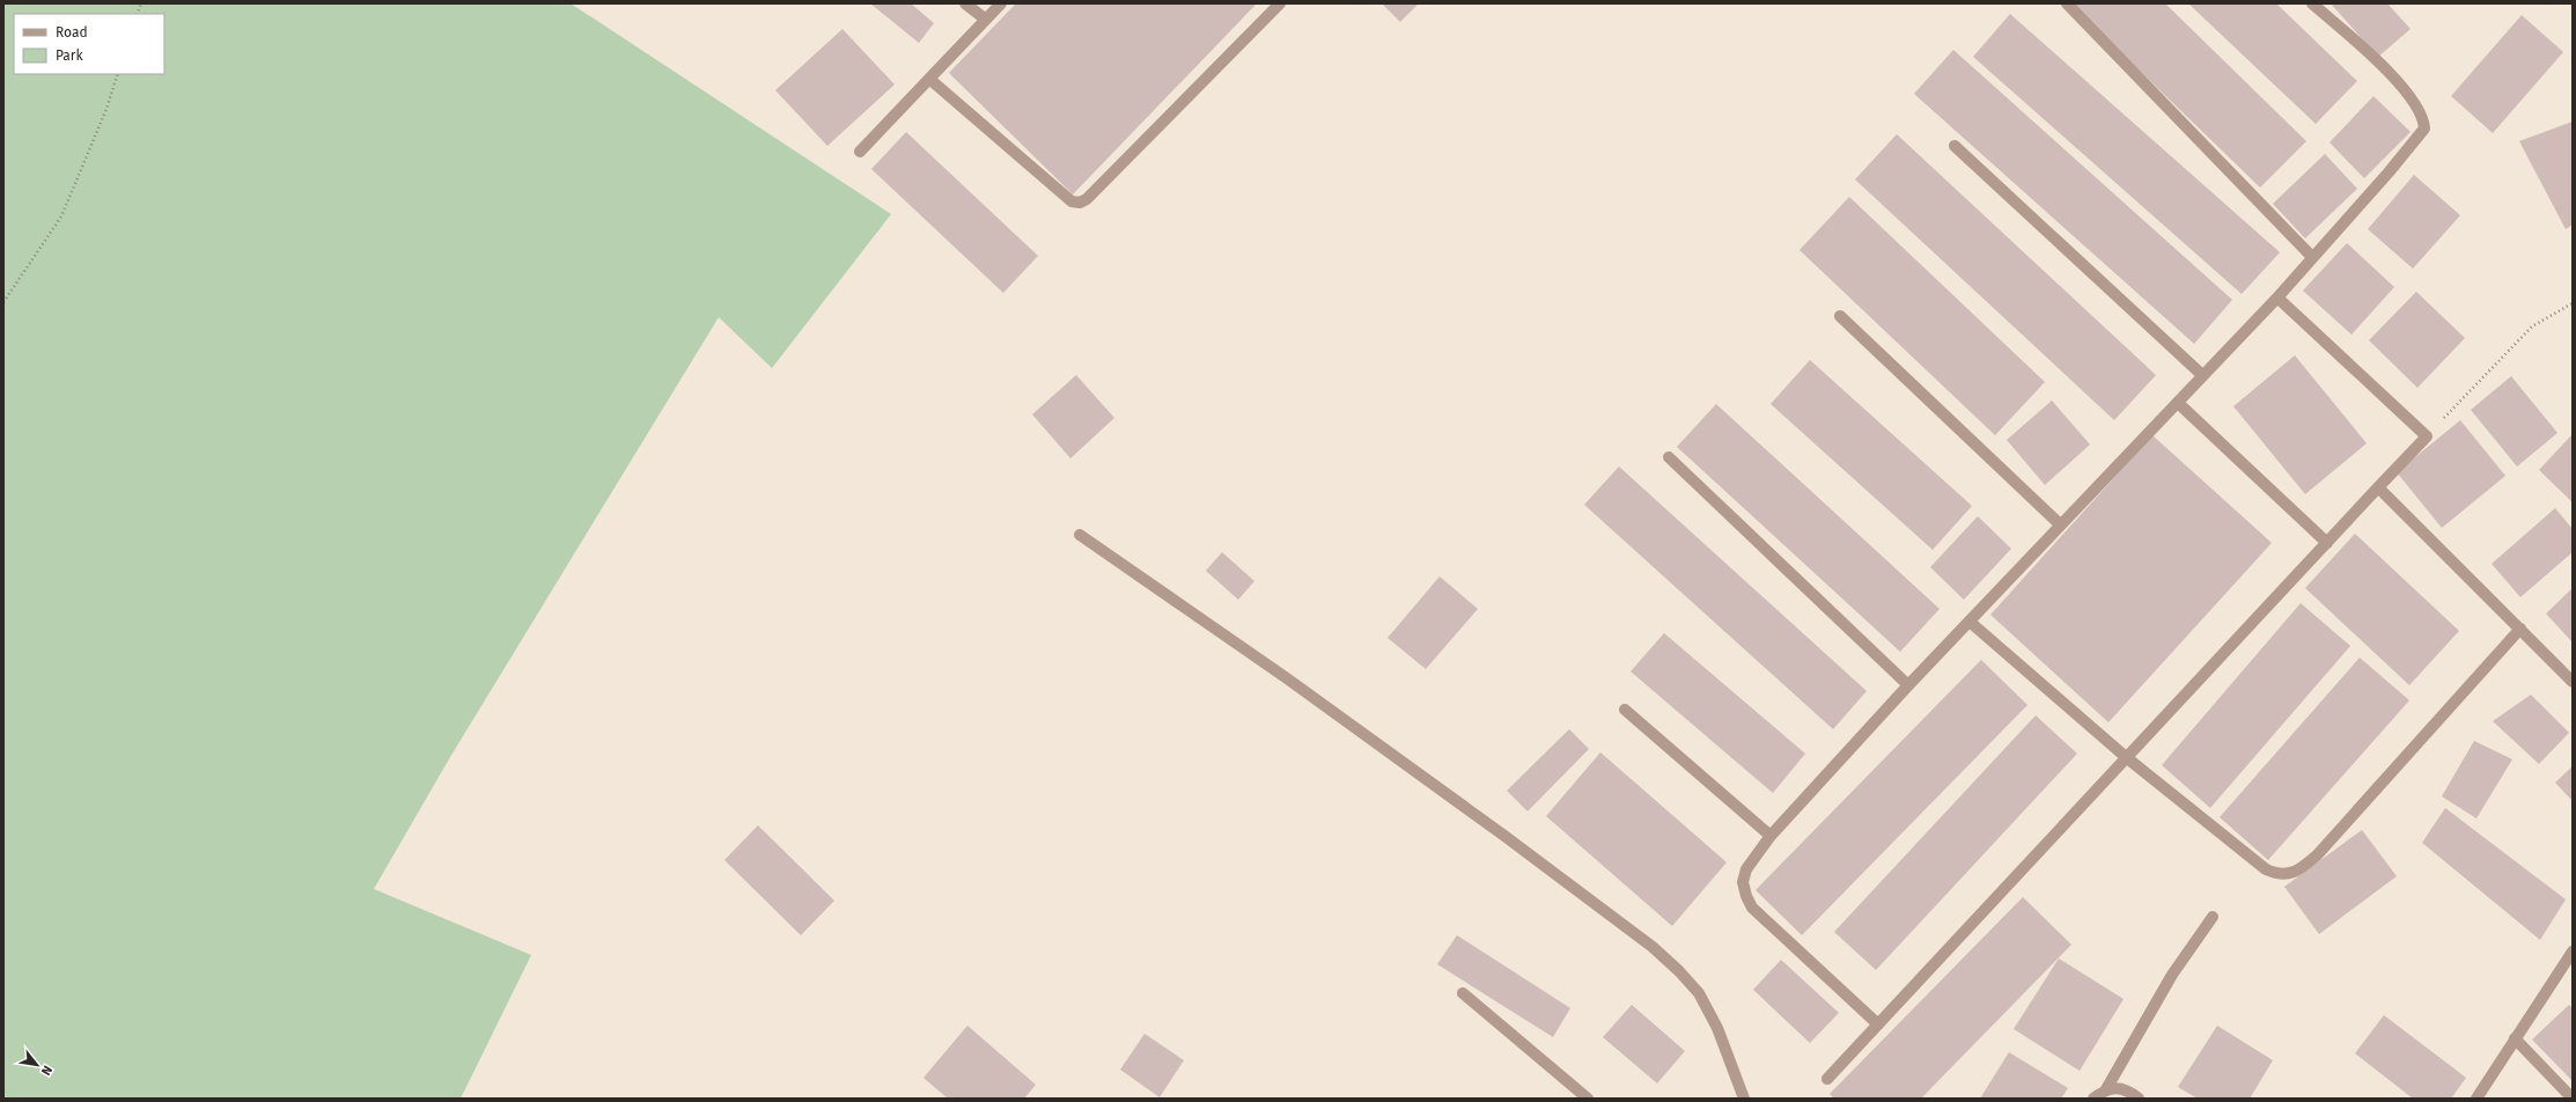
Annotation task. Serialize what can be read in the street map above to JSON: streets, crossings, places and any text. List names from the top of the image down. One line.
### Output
{"legend":["Road","Park"],"north":"bottom right"}
